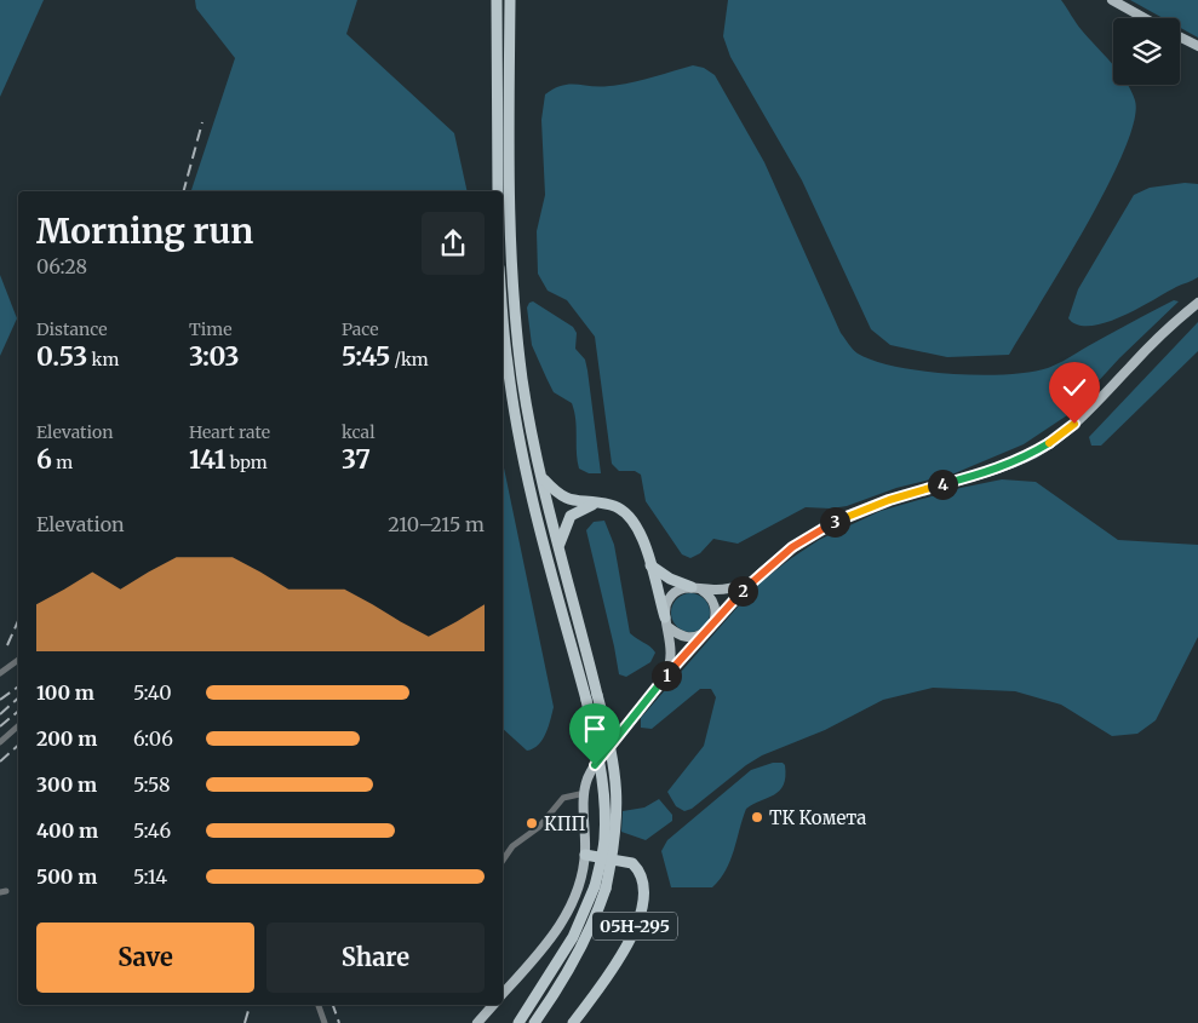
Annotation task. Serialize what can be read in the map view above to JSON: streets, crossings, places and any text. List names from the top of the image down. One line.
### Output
{"streets":{"highway":["05Н-295"]},"places":["ТК Комета","КПП"],"page":{"heading":["Morning run","06:28"],"stats":[["Distance","0.53 km"],["Time","3:03"],["Pace","5:45 /km"],["Elevation","6 m"],["Heart rate","141 bpm"],["kcal","37"]],"pins":["4","3","2","1"],"chart":["Elevation","210–215 m"],"list":[{"name":"100 m","note":"5:40"},{"name":"200 m","note":"6:06"},{"name":"300 m","note":"5:58"},{"name":"400 m","note":"5:46"},{"name":"500 m","note":"5:14"}],"buttons":["Save","Share"]}}
